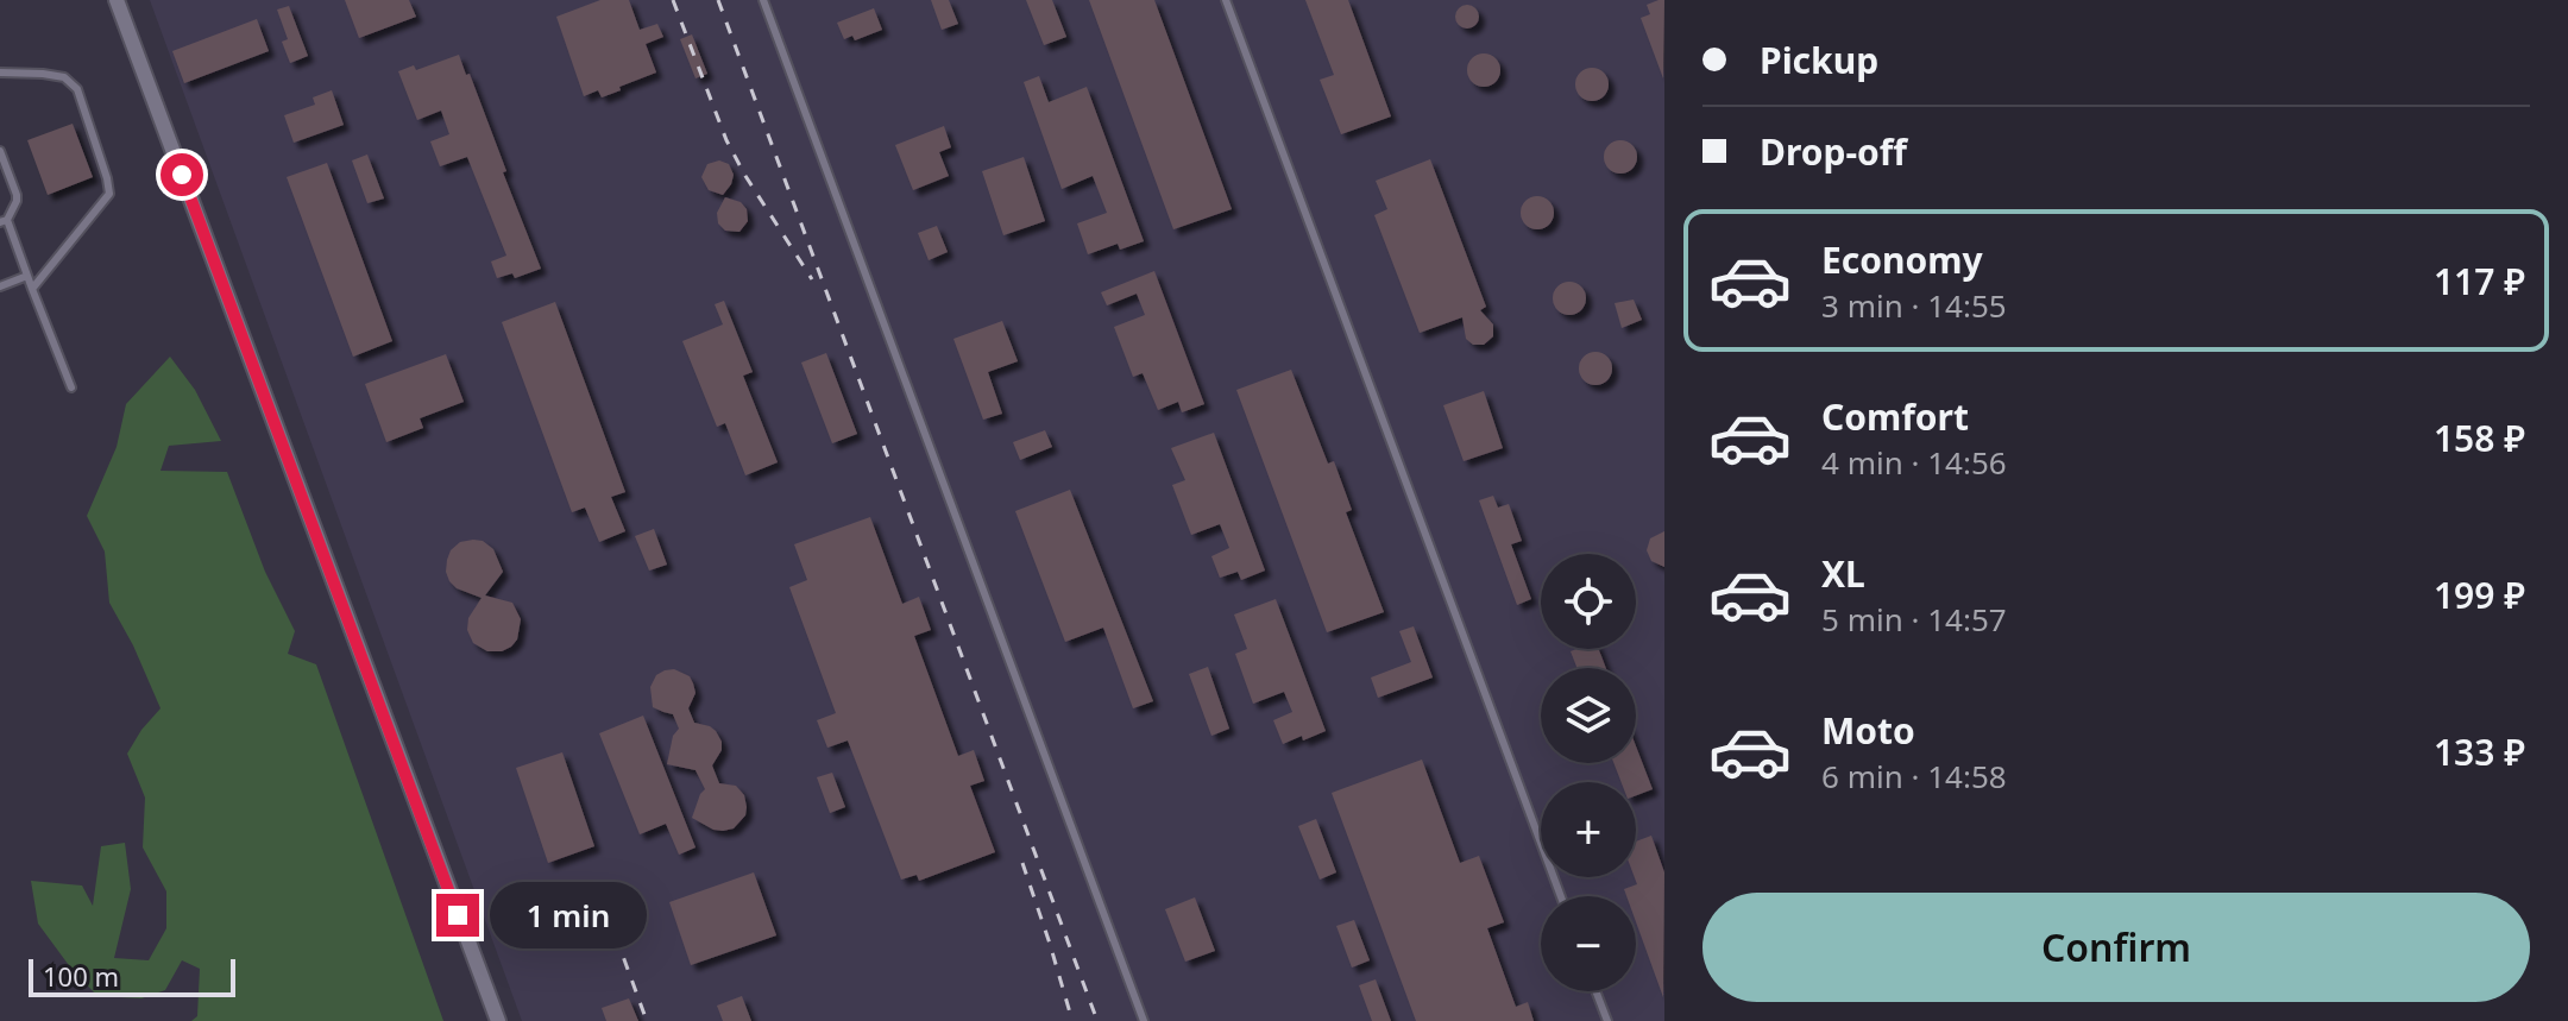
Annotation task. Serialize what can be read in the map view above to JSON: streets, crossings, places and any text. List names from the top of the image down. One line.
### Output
{"scale_bar":"100 m","page":{"banner":["Pickup","Drop-off"],"list":[{"name":"Economy","note":"3 min · 14:55","value":"117 ₽"},{"name":"Comfort","note":"4 min · 14:56","value":"158 ₽"},{"name":"XL","note":"5 min · 14:57","value":"199 ₽"},{"name":"Moto","note":"6 min · 14:58","value":"133 ₽"}],"map_buttons":["+","−"],"buttons":"Confirm","bubble":"1 min","scale":"100 m"}}
